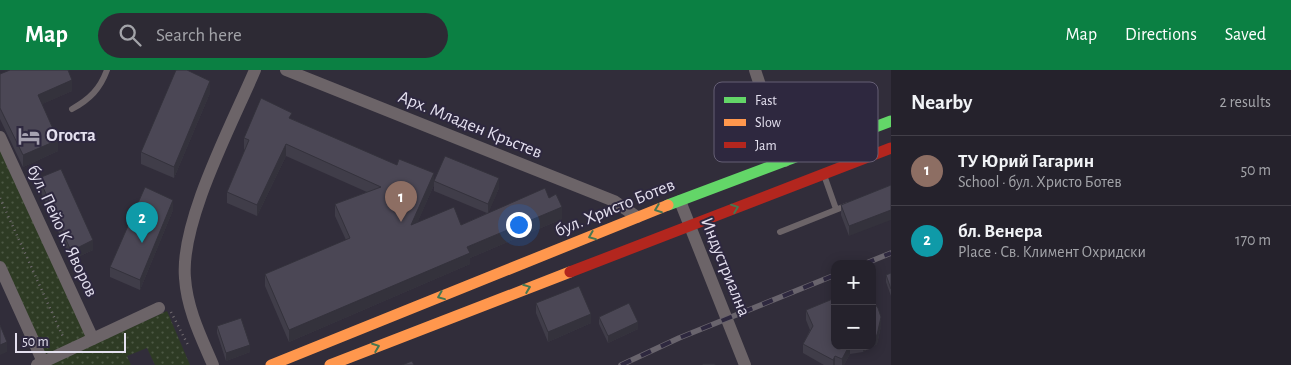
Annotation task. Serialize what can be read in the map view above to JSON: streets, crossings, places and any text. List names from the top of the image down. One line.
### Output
{"streets":{"main road":["бул. Христо Ботев"],"street":["Арх. Младен Кръстев","бул. Пейо К. Яворов","Индустриална"]},"crossings":[["Арх. Младен Кръстев","бул. Христо Ботев"],["бул. Христо Ботев","Индустриална"]],"places":{"hotel":["Огоста"]},"legend":["Fast","Slow","Jam"],"scale_bar":"50 m","page":{"header":"Map","search":"Search here","nav":["Map","Directions","Saved"],"heading":["Nearby","2 results"],"list":[{"mark":"1","name":"ТУ Юрий Гагарин","note":"School · бул. Христо Ботев","value":"50 m"},{"mark":"2","name":"бл. Венера","note":"Place · Св. Климент Охридски","value":"170 m"}],"pins":["1","2"],"map_buttons":["+","−"],"scale":"50 m"}}
